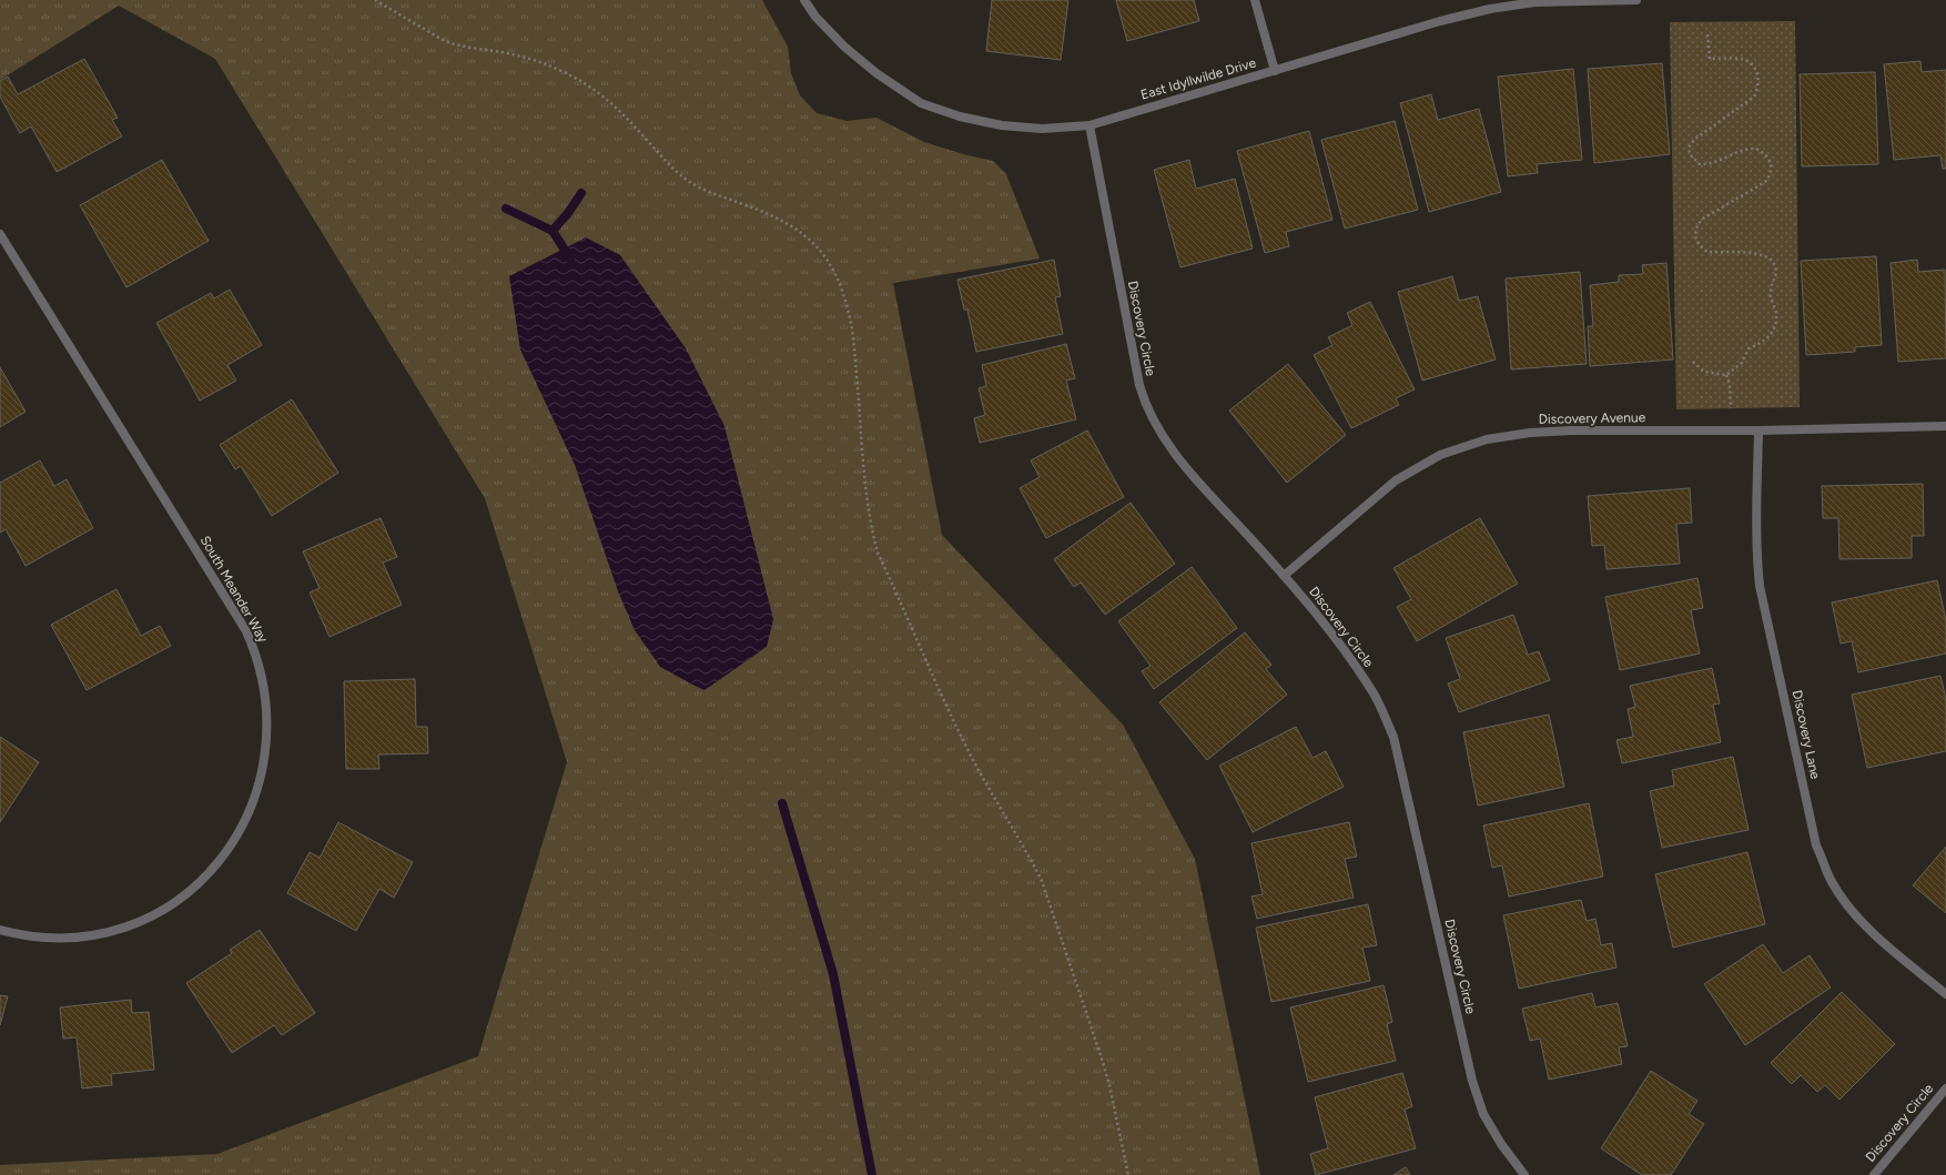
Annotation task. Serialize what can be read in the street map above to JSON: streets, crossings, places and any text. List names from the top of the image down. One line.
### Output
{"streets":{"street":["East Idyllwilde Drive","Discovery Circle","Discovery Avenue","South Meander Way","Discovery Lane"]},"crossings":[["East Idyllwilde Drive","Discovery Circle"],["Discovery Circle","Discovery Avenue"],["Discovery Avenue","Discovery Lane"]]}
